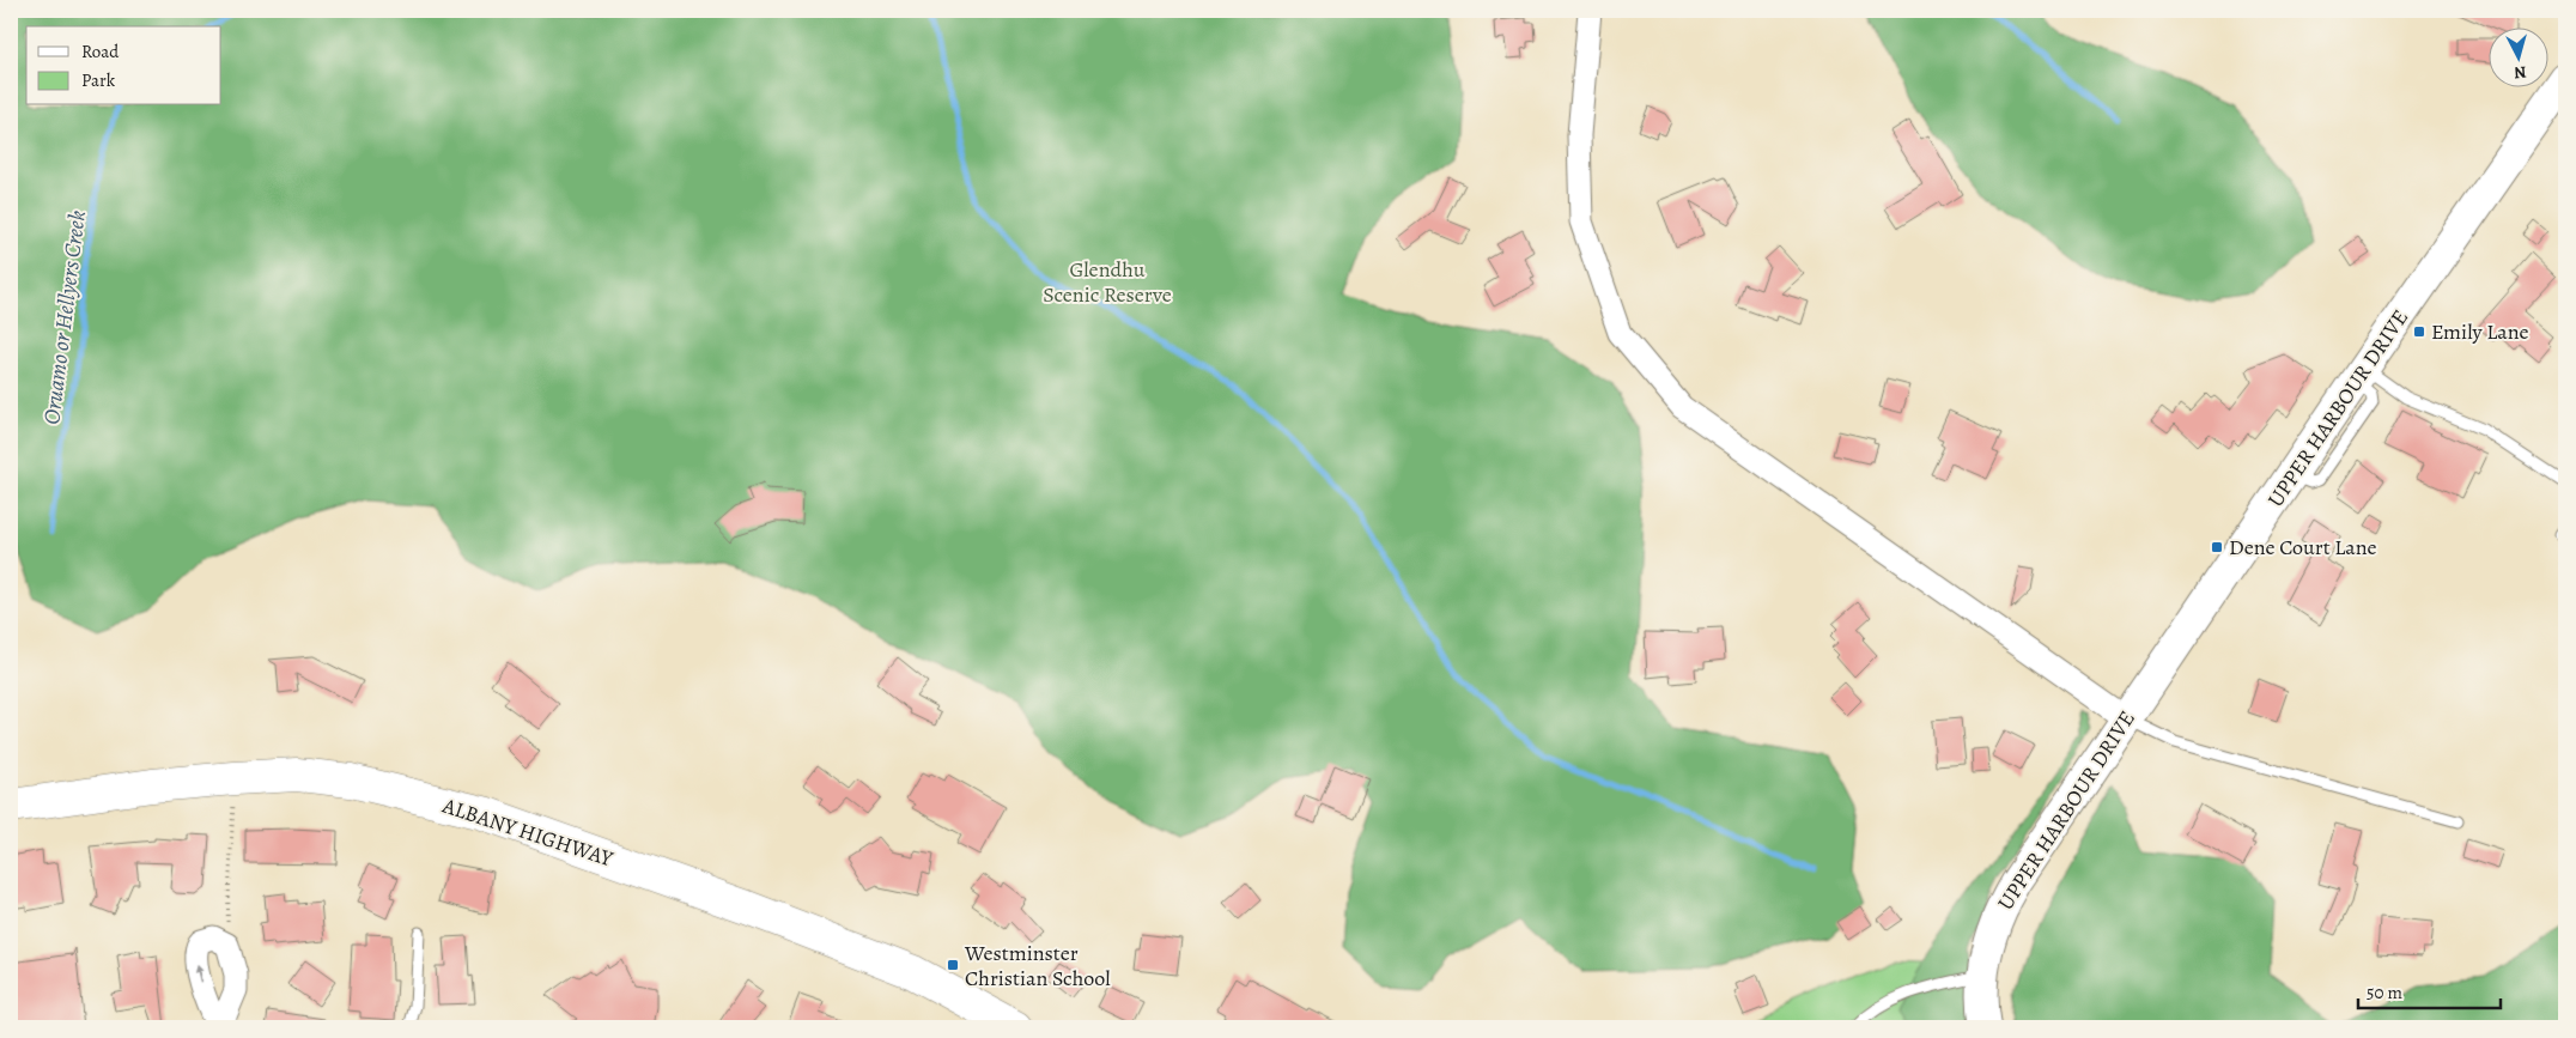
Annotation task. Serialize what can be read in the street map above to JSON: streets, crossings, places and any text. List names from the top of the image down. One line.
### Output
{"streets":{"main road":["UPPER HARBOUR DRIVE","ALBANY HIGHWAY"]},"water":["Oruamo or Hellyers Creek"],"parks":["Glendhu Scenic Reserve"],"places":{"transit":["Emily Lane","Dene Court Lane","Westminster Christian School"]},"legend":["Road","Park"],"scale_bar":"50 m","north":"bottom"}
